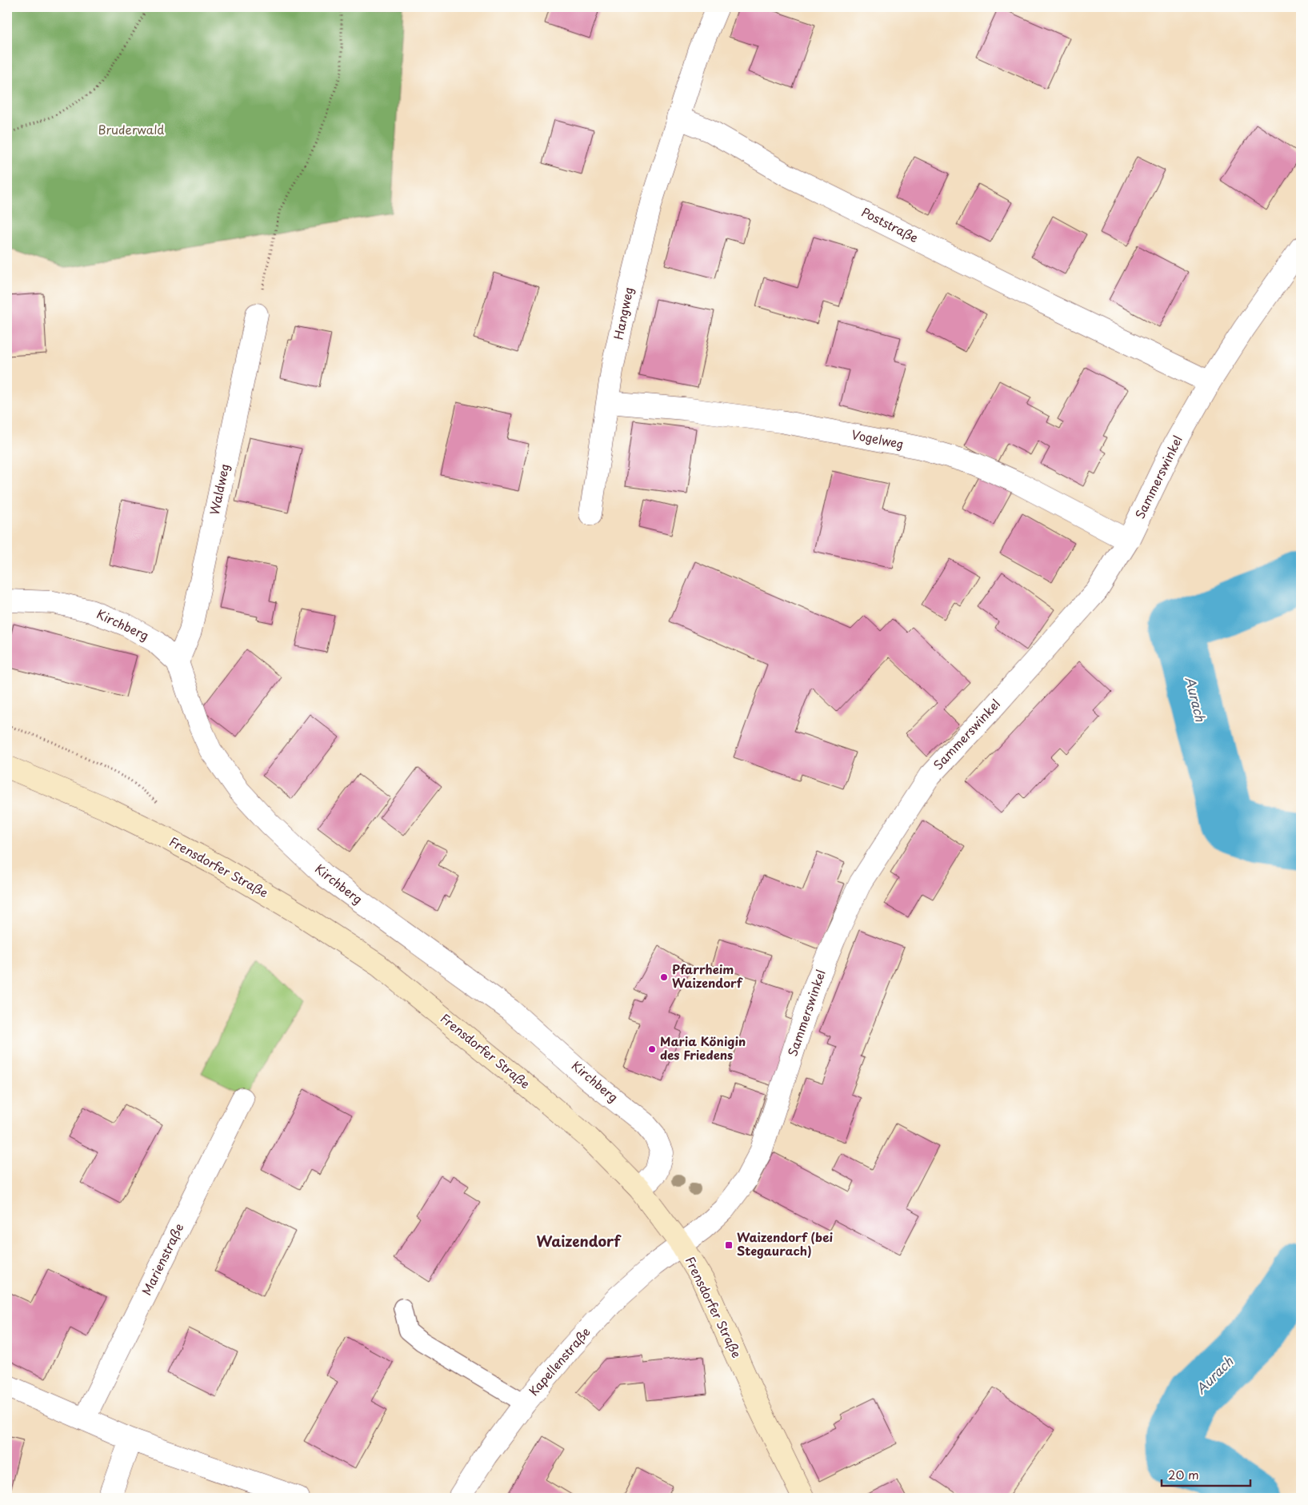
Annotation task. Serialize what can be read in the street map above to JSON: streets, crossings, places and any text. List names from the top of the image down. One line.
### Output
{"streets":{"main road":["Frensdorfer Straße"],"street":["Poststraße","Hangweg","Vogelweg","Sammerswinkel","Waldweg","Kirchberg","Marienstraße","Kapellenstraße"]},"crossings":[["Poststraße","Hangweg"],["Poststraße","Sammerswinkel"],["Hangweg","Vogelweg"],["Vogelweg","Sammerswinkel"],["Sammerswinkel","Frensdorfer Straße"],["Sammerswinkel","Kapellenstraße"],["Waldweg","Kirchberg"],["Kirchberg","Frensdorfer Straße"],["Frensdorfer Straße","Kapellenstraße"]],"districts":["Waizendorf"],"water":["Aurach"],"parks":["Bruderwald"],"places":{"other":["Pfarrheim Waizendorf","Maria Königin des Friedens"],"transit":["Waizendorf (bei Stegaurach)"]},"scale_bar":"20 m"}
